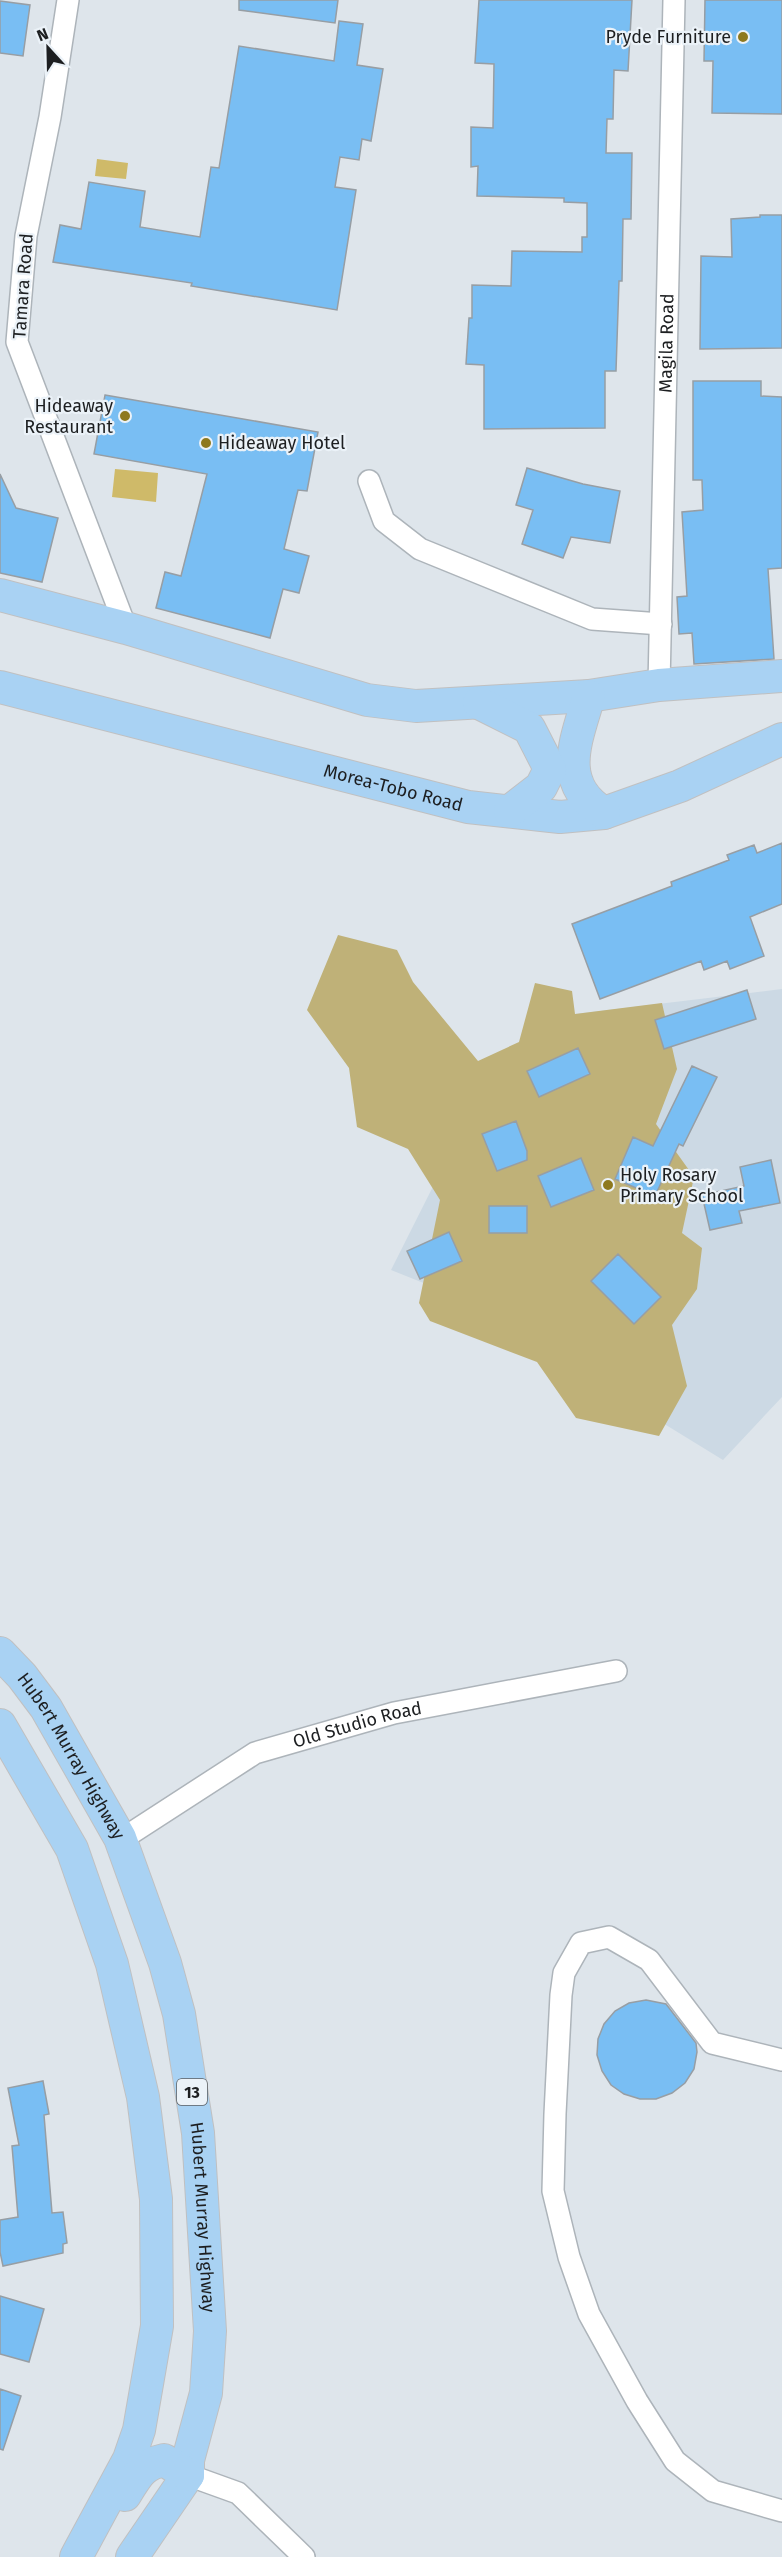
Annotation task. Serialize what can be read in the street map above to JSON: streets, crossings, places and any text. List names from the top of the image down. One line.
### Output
{"streets":{"highway":["Morea-Tobo Road","Hubert Murray Highway","13"],"street":["Tamara Road","Magila Road","Old Studio Road"]},"crossings":[["Old Studio Road","Hubert Murray Highway"]],"places":["Pryde Furniture","Hideaway Restaurant","Hideaway Hotel","Holy Rosary Primary School"],"north":"top"}
